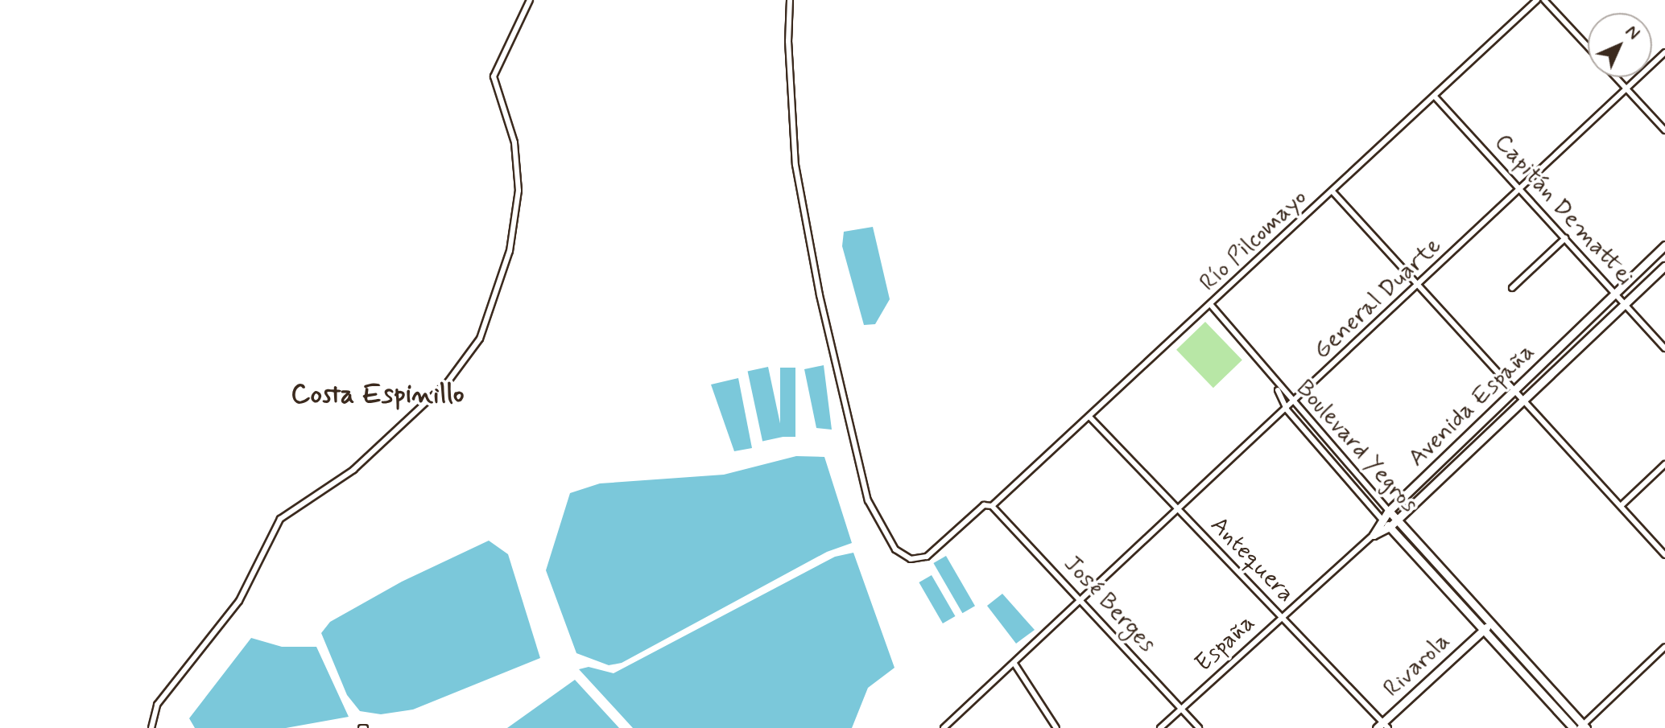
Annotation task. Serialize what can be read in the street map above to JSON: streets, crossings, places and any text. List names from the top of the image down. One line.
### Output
{"streets":{"street":["Capitán Demattei","Río Pilcomayo","General Duarte","Avenida España","Boulevard Yegros","Antequera","José Berges","España","Rivarola"]},"crossings":[["Capitán Demattei","Río Pilcomayo"],["Capitán Demattei","General Duarte"],["Capitán Demattei","Avenida España"],["Río Pilcomayo","Antequera"],["Río Pilcomayo","José Berges"],["General Duarte","Boulevard Yegros"],["General Duarte","Antequera"],["General Duarte","José Berges"],["Avenida España","Boulevard Yegros"],["Avenida España","España"],["Boulevard Yegros","Rivarola"],["Antequera","España"],["Antequera","Rivarola"],["José Berges","España"]],"districts":["Costa Espinillo"],"north":"top right"}
